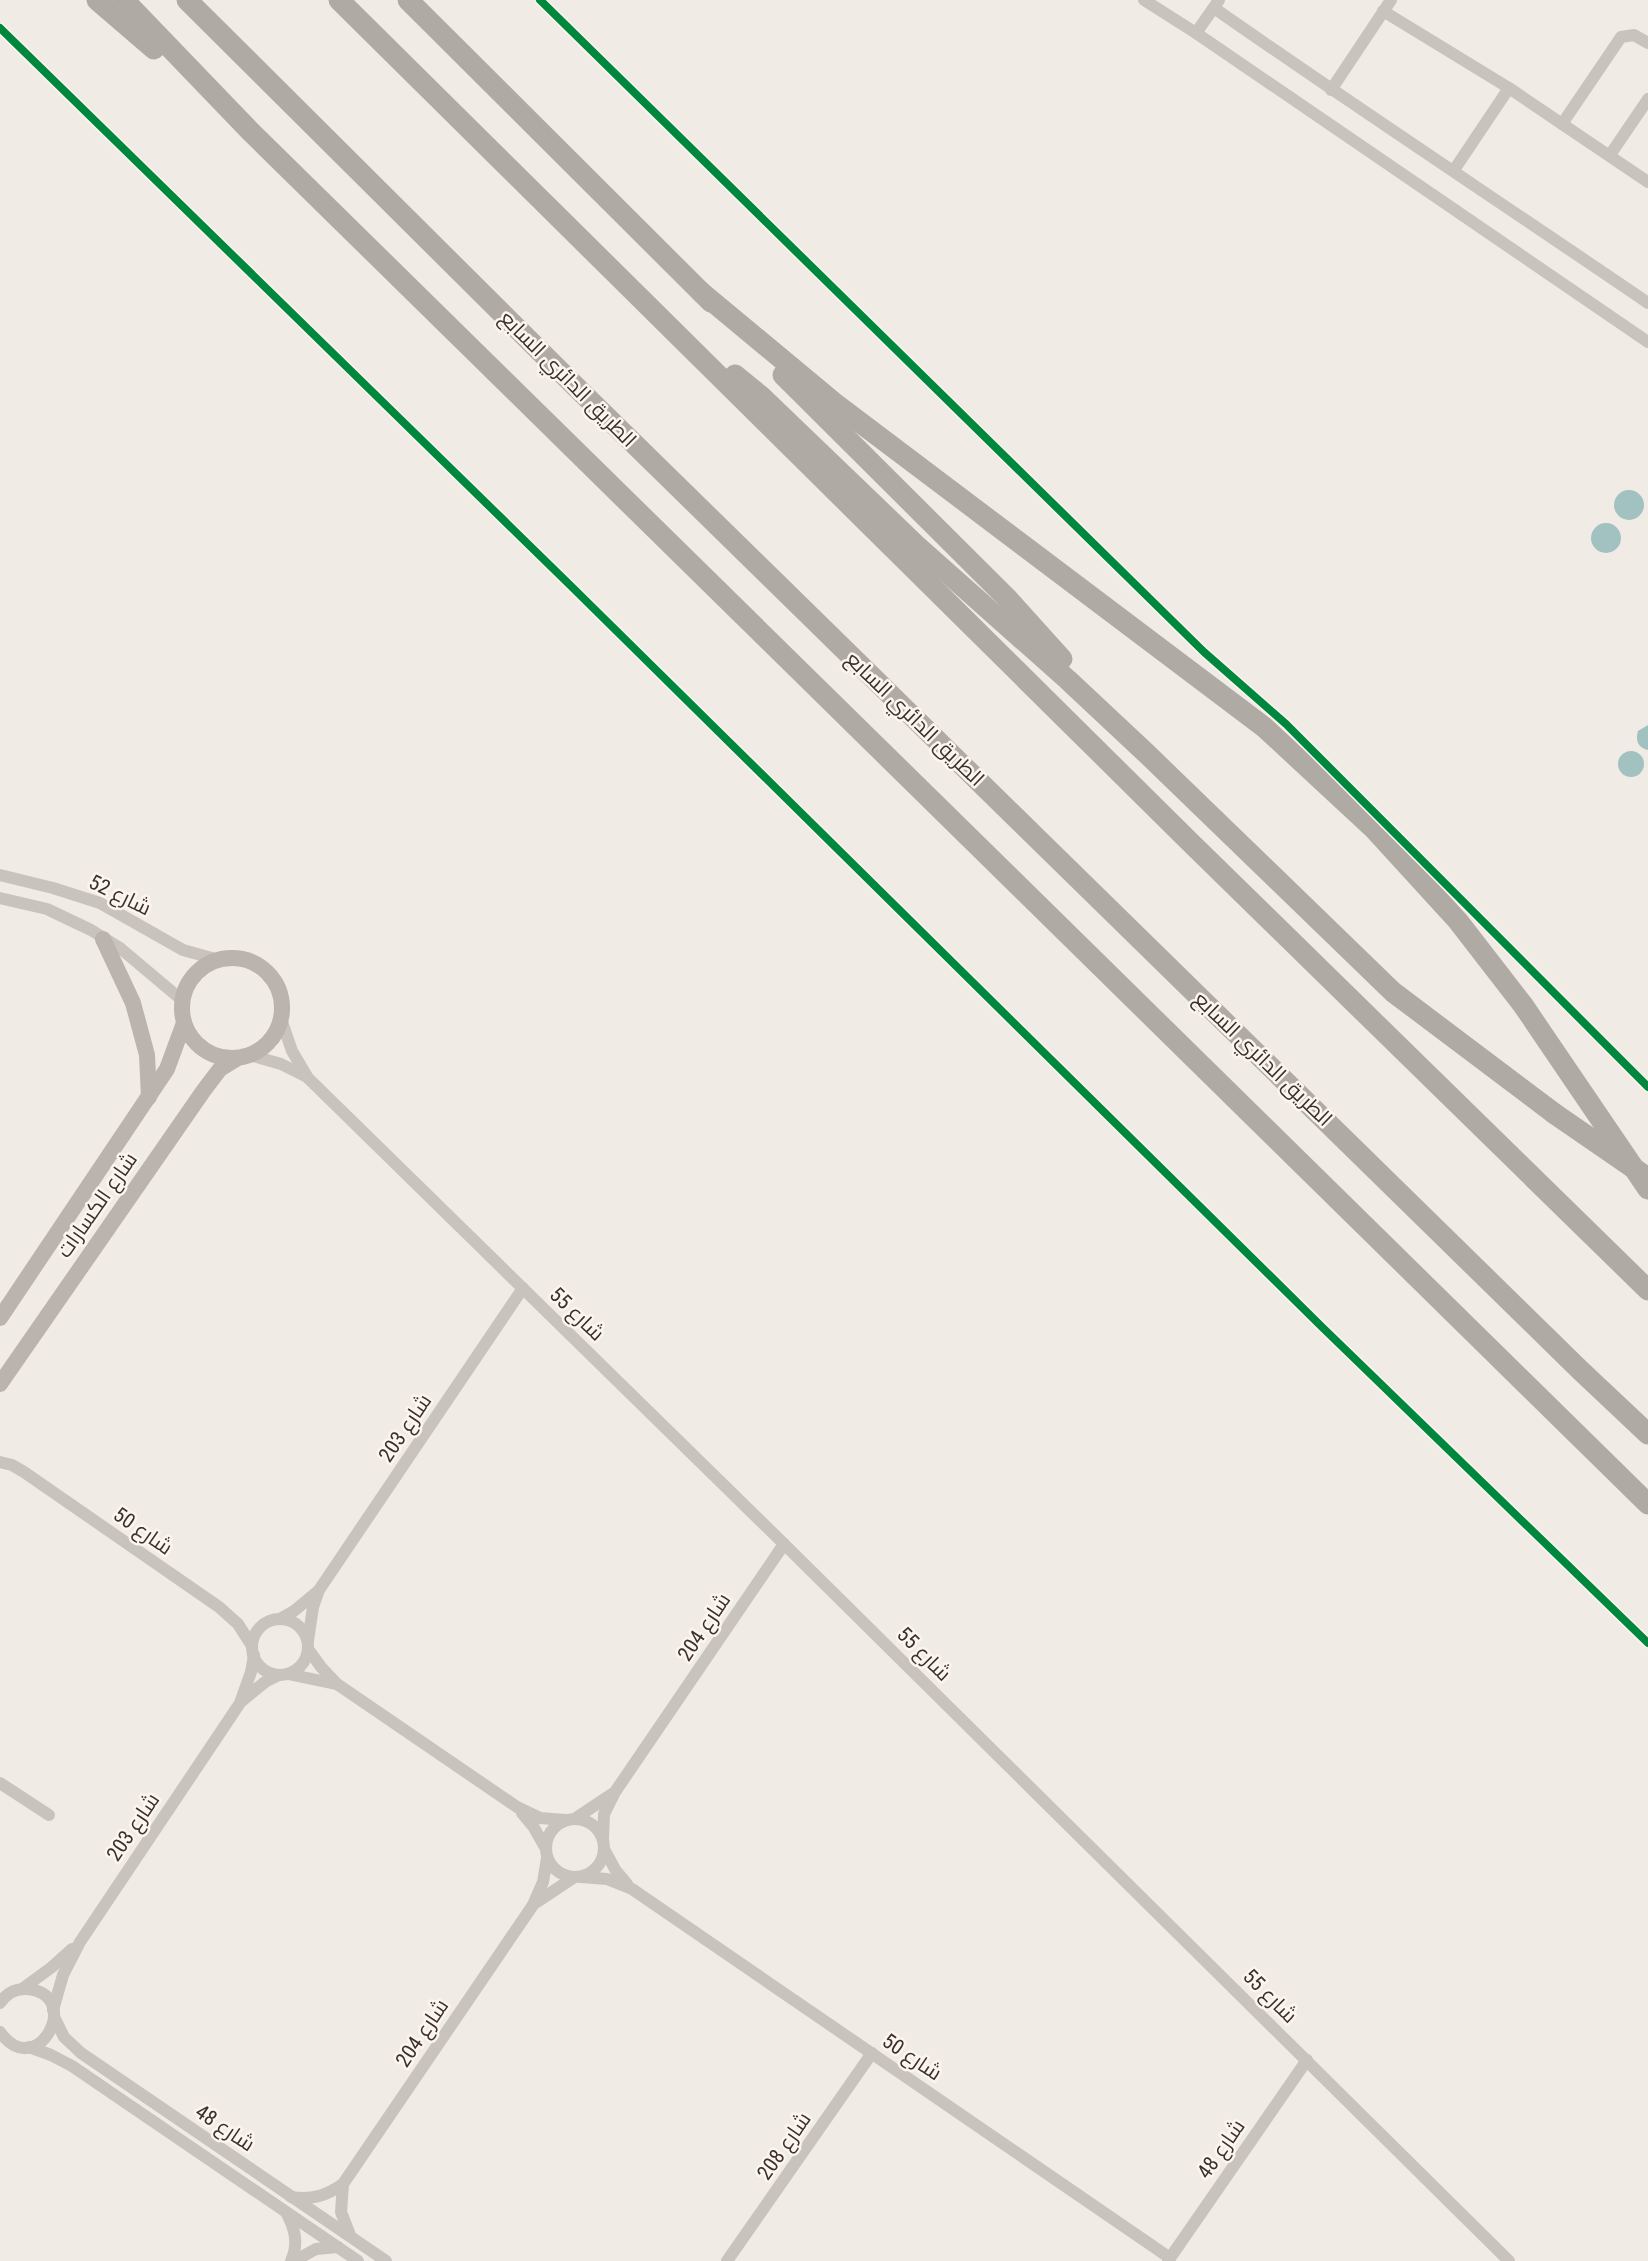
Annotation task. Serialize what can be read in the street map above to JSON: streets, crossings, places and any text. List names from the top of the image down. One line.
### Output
{"streets":{"highway":["الطريق الدائري السابع"],"street":["شارع 52","شارع الكسارات","شارع 55","شارع 203","شارع 50","شارع 204","شارع 48","شارع 208"]},"crossings":[["شارع 52","شارع الكسارات"],["شارع 52","شارع 55"],["شارع الكسارات","شارع 55"],["شارع 55","شارع 203"],["شارع 55","شارع 204"],["شارع 55","شارع 48"],["شارع 203","شارع 50"],["شارع 203","شارع 48"],["شارع 50","شارع 204"],["شارع 50","شارع 48"],["شارع 50","شارع 208"],["شارع 204","شارع 48"]]}
